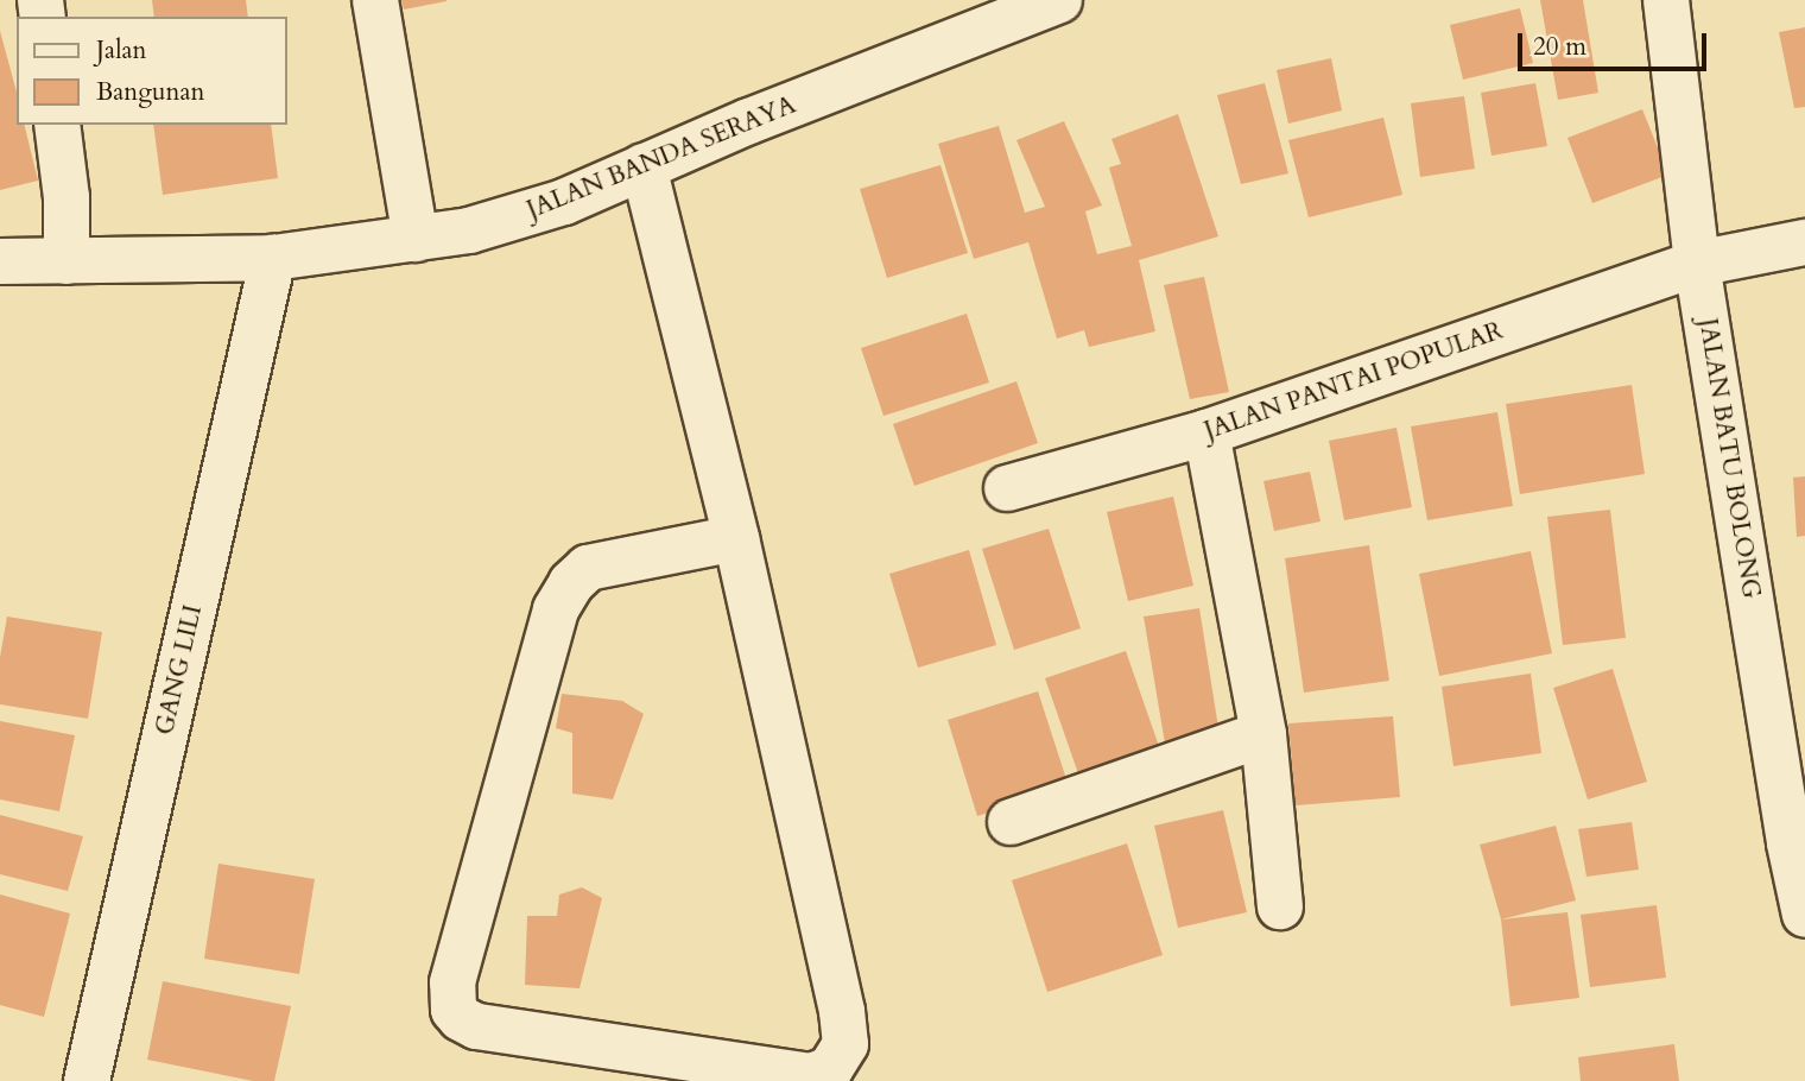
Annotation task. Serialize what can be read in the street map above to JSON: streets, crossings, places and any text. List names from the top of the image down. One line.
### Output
{"streets":{"street":["JALAN BANDA SERAYA","JALAN PANTAI POPULAR","JALAN BATU BOLONG","GANG LILI"]},"crossings":[["JALAN BANDA SERAYA","GANG LILI"],["JALAN PANTAI POPULAR","JALAN BATU BOLONG"]],"legend":["Jalan","Bangunan"],"scale_bar":"20 m"}
